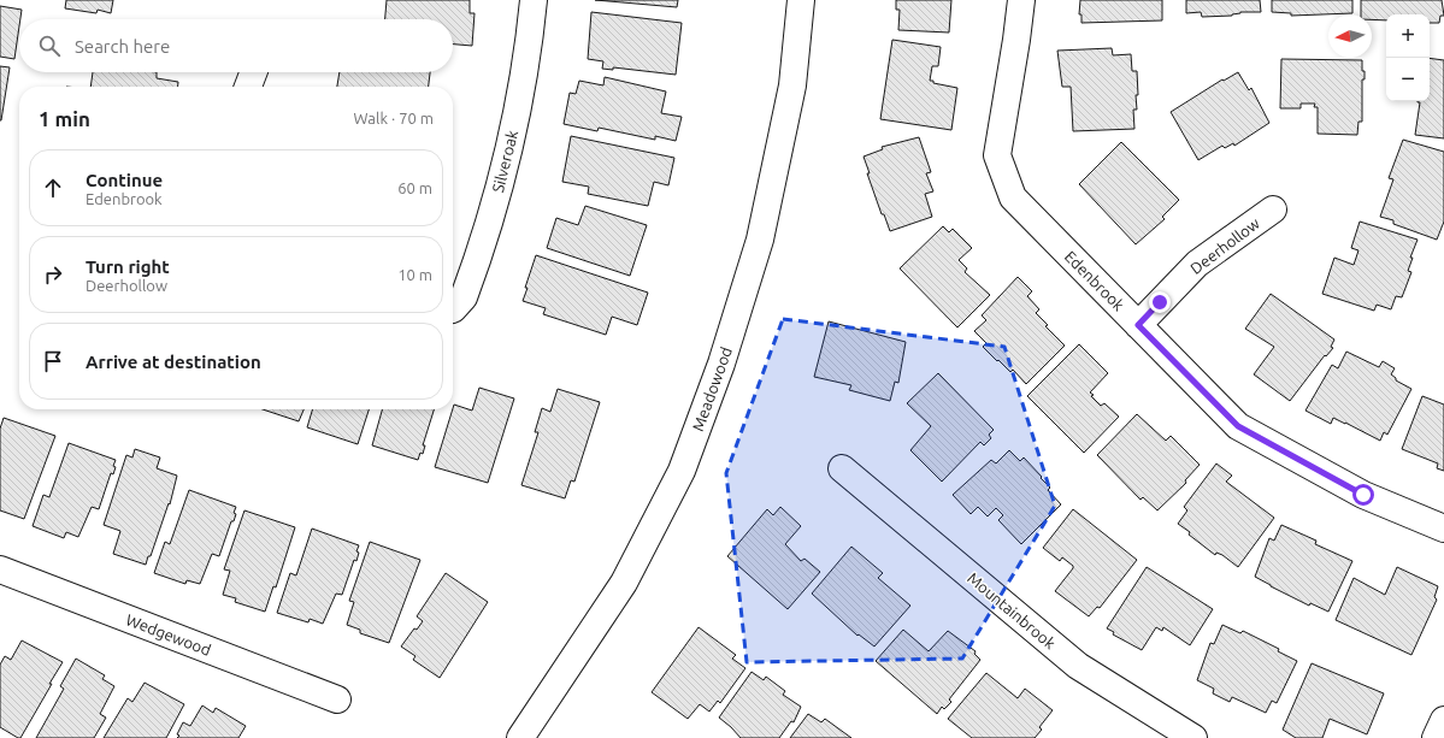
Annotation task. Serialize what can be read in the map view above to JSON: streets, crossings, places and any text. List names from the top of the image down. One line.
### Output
{"streets":{"street":["Silveroak","Deerhollow","Edenbrook","Meadowood","Mountainbrook","Wedgewood"]},"crossings":[["Deerhollow","Edenbrook"]],"north":"left","page":{"map_buttons":["+","−"],"search":"Search here","heading":["1 min","Walk · 70 m"],"list":[["Continue","Edenbrook","60 m"],["Turn right","Deerhollow","10 m"],"Arrive at destination"]}}
